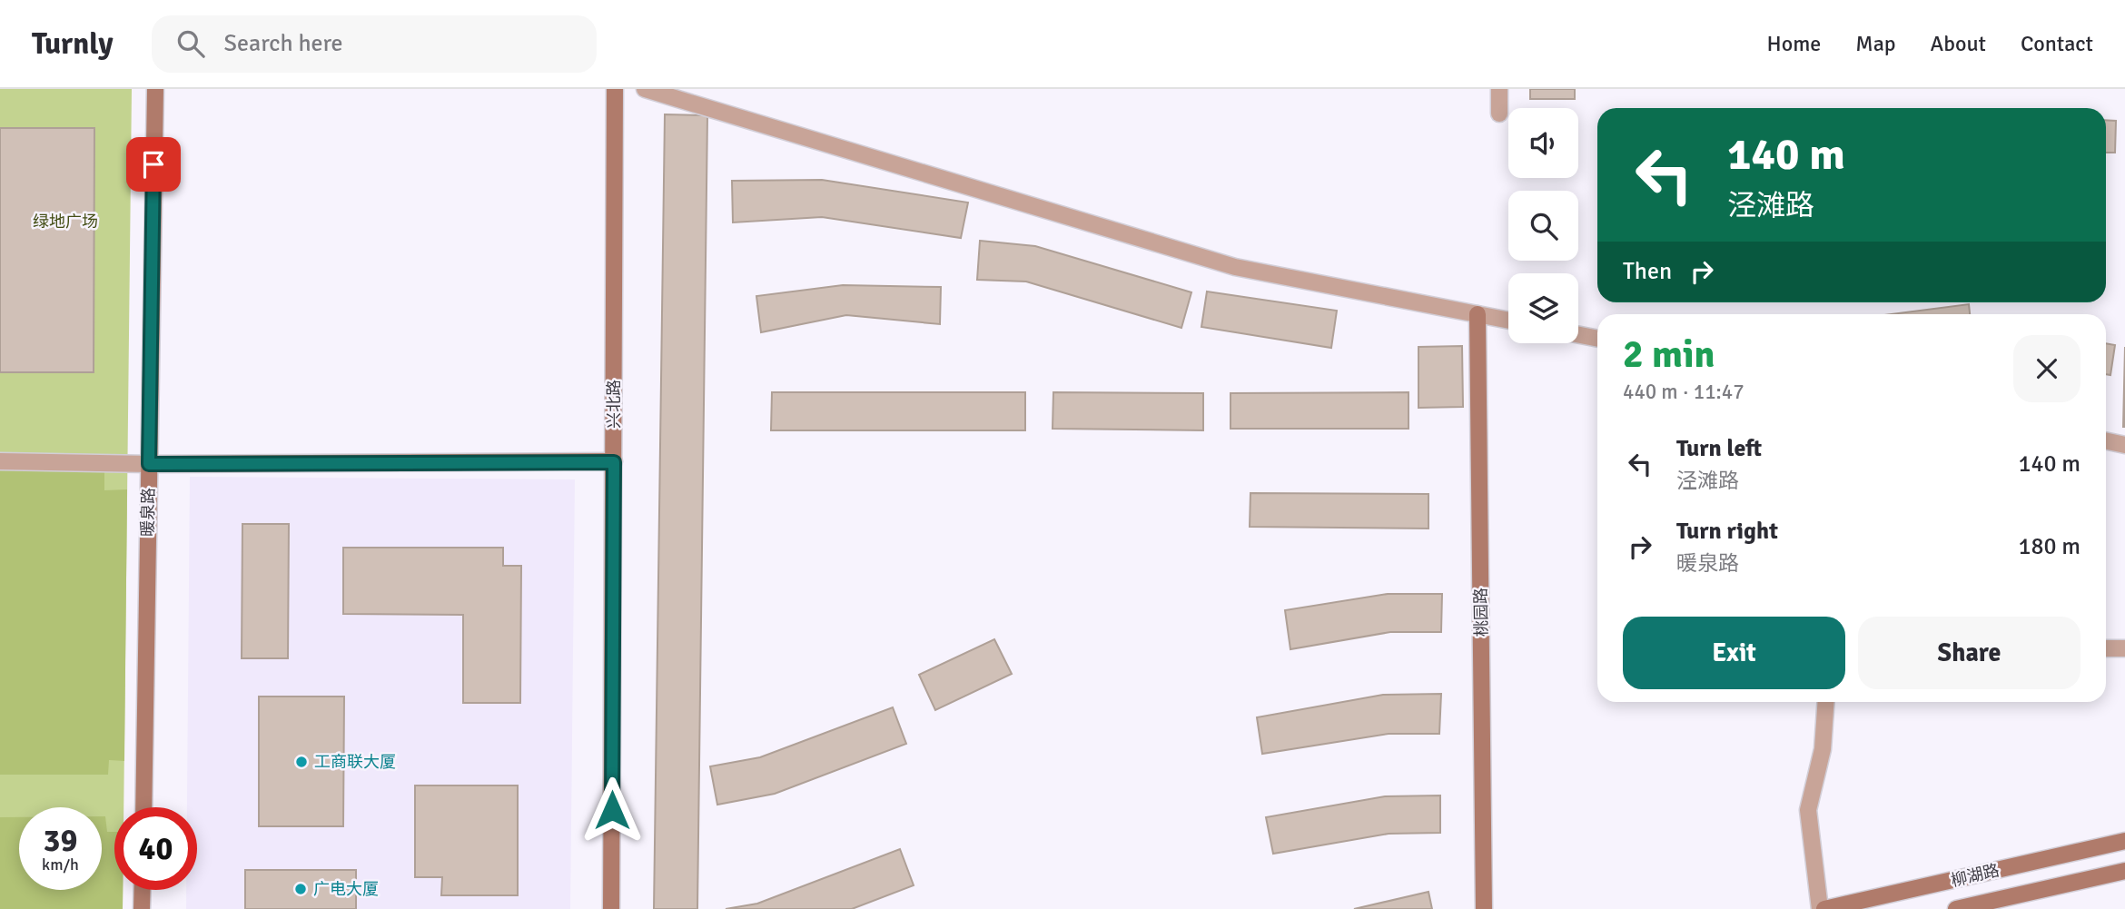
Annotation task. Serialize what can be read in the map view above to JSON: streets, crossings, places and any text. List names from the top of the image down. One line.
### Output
{"streets":{"street":["兴北路","暖泉路","桃园路","柳湖路"]},"parks":["绿地广场"],"places":["工商联大厦","广电大厦"],"page":{"header":"Turnly","search":"Search here","nav":["Home","Map","About","Contact"],"turn":["140 m","泾滩路"],"then":"Then","heading":["2 min","440 m · 11:47"],"list":[{"name":"Turn left","note":"泾滩路","value":"140 m"},{"name":"Turn right","note":"暖泉路","value":"180 m"}],"buttons":["Exit","Share"],"speed":"39 km/h","limit":"40"}}
